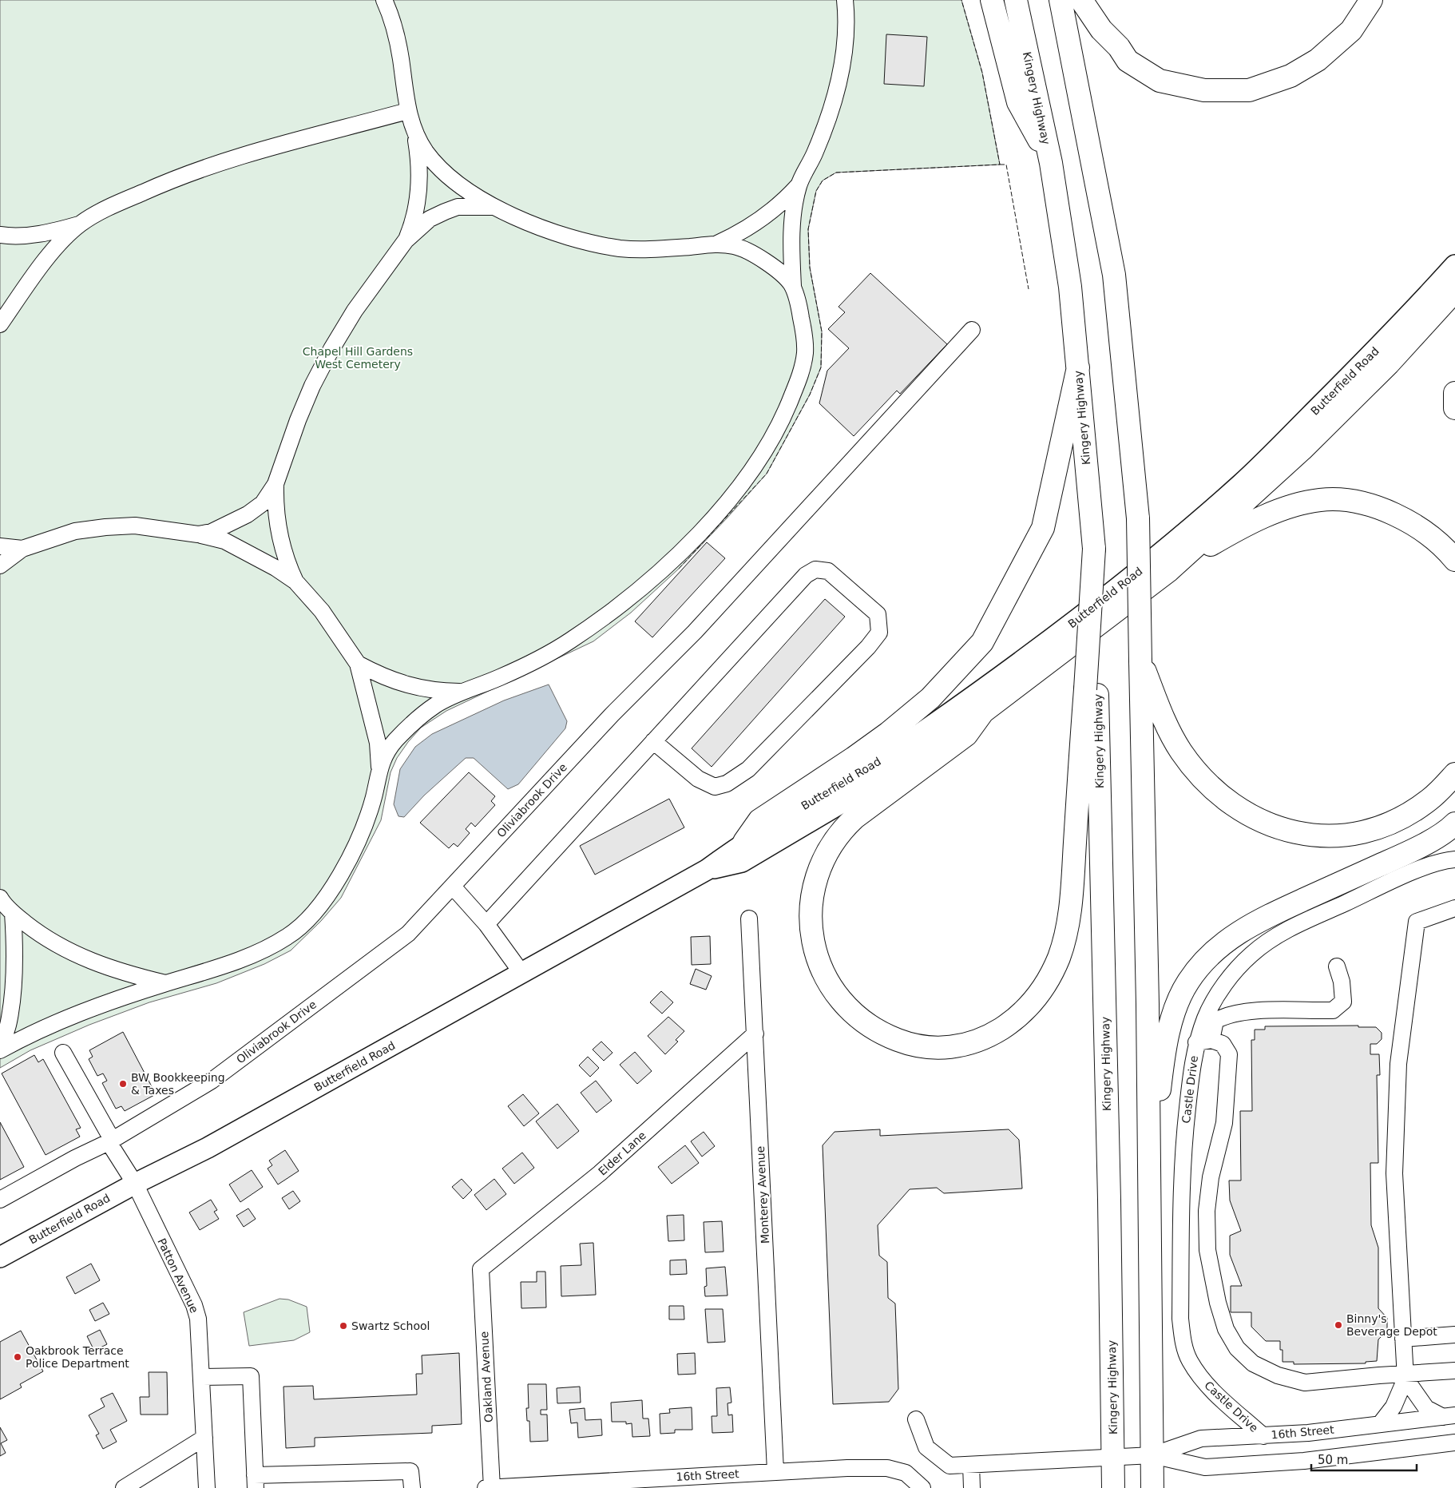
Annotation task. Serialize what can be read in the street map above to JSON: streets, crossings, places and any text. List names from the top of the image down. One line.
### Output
{"streets":{"highway":["Kingery Highway","Butterfield Road"],"street":["Oliviabrook Drive","Castle Drive","Elder Lane","Monterey Avenue","Patton Avenue","Oakland Avenue","16th Street"]},"crossings":[["Kingery Highway","16th Street"],["Butterfield Road","Patton Avenue"],["Oliviabrook Drive","Patton Avenue"],["Castle Drive","16th Street"],["Elder Lane","Monterey Avenue"],["Elder Lane","Oakland Avenue"],["Monterey Avenue","16th Street"],["Oakland Avenue","16th Street"]],"parks":["Chapel Hill Gardens West Cemetery"],"places":["BW Bookkeeping & Taxes","Binny's Beverage Depot","Swartz School","Oakbrook Terrace Police Department"],"scale_bar":"50 m"}
